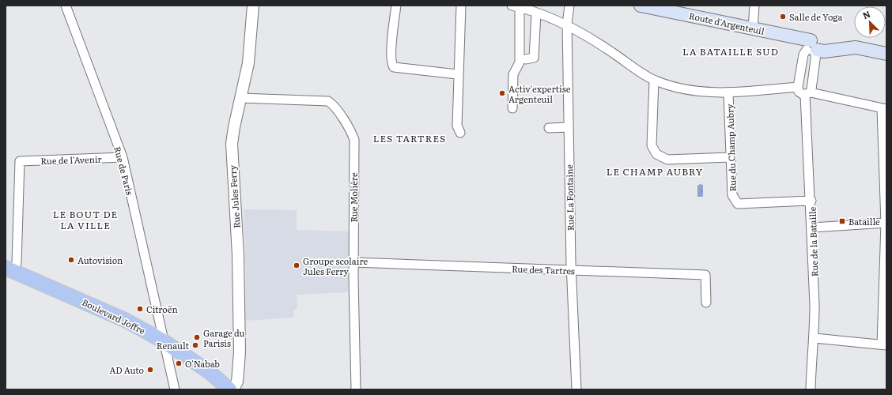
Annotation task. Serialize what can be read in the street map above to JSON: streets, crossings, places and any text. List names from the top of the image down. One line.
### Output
{"streets":{"main road":["Route d'Argenteuil","Boulevard Joffre"],"street":["Rue du Champ Aubry","Rue de l'Avenir","Rue de Paris","Rue Jules Ferry","Rue Molière","Rue La Fontaine","Rue de la Bataille","Rue des Tartres"]},"crossings":[["Route d'Argenteuil","Rue de la Bataille"],["Rue du Champ Aubry","Rue de la Bataille"],["Rue de l'Avenir","Rue de Paris"],["Rue de l'Avenir","Boulevard Joffre"],["Rue de Paris","Boulevard Joffre"],["Rue Jules Ferry","Rue Molière"],["Rue Molière","Rue des Tartres"],["Rue La Fontaine","Rue des Tartres"]],"districts":["LA BATAILLE SUD","LES TARTRES","LE CHAMP AUBRY","LE BOUT DE LA VILLE"],"places":{"other":["Salle de Yoga","Activ'expertise Argenteuil","Autovision","Groupe scolaire Jules Ferry","Citroën","Garage du Parisis","Renault","O'Nabab","AD Auto"],"transit":["Bataille"]},"north":"top left"}
